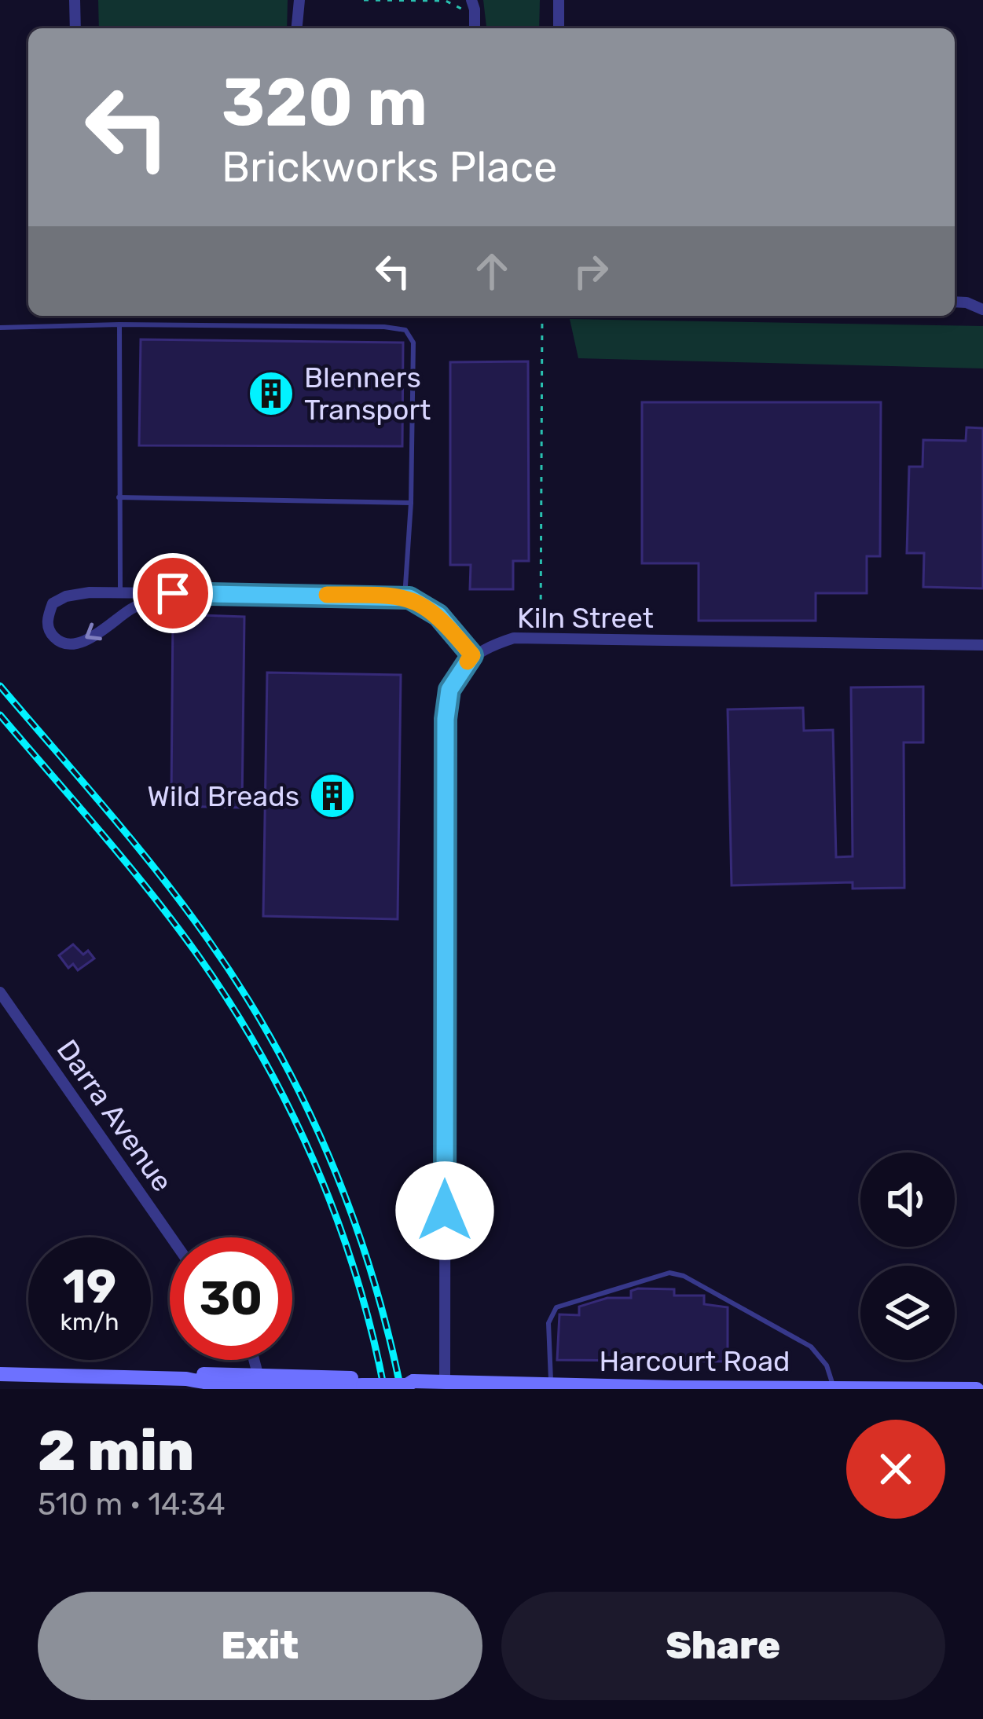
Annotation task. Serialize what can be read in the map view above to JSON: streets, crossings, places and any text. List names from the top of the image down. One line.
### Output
{"streets":{"main road":["Harcourt Road"],"street":["Kiln Street","Darra Avenue"]},"places":{"building":["Blenners Transport","Wild Breads"]},"page":{"turn":["320 m","Brickworks Place"],"speed":"19 km/h","limit":"30","heading":["2 min","510 m · 14:34"],"buttons":["Exit","Share"]}}
